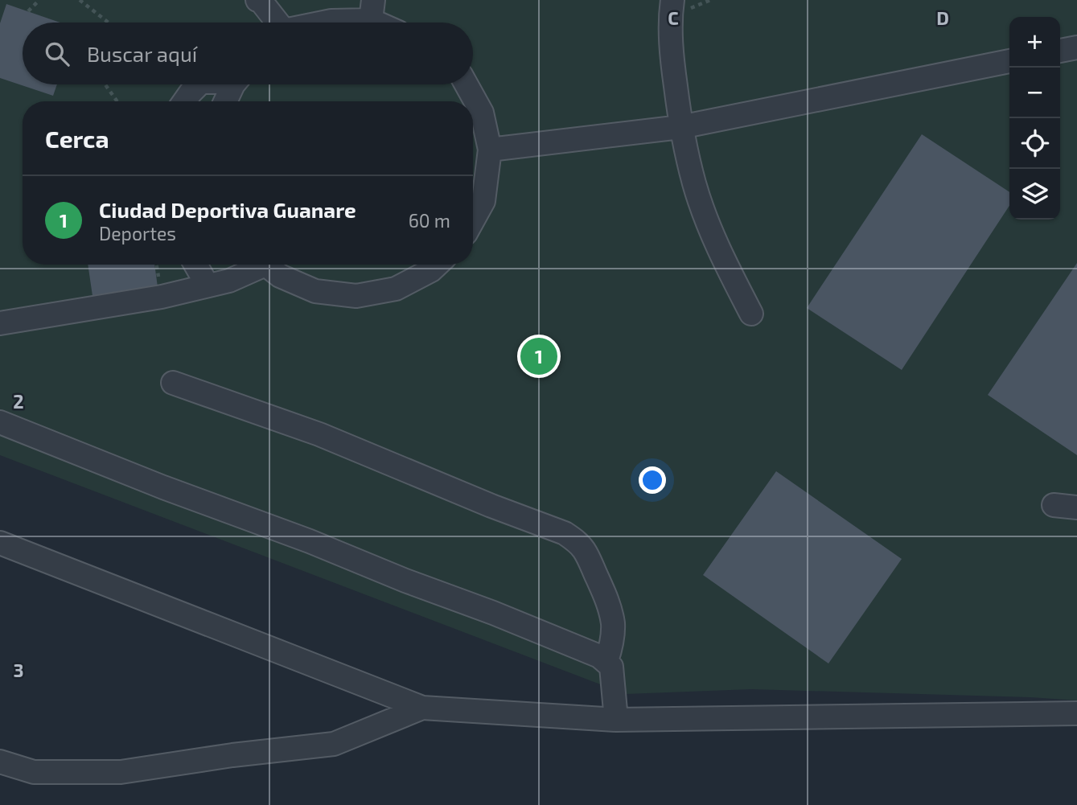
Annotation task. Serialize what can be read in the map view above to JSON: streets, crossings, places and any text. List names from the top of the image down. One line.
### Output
{"page":{"map_buttons":["+","−"],"search":"Buscar aquí","heading":"Cerca","list":[{"mark":"1","name":"Ciudad Deportiva Guanare","note":"Deportes","value":"60 m"}],"pins":"1"},"grid":{"columns":["C","D"],"rows":["2","3"]}}
